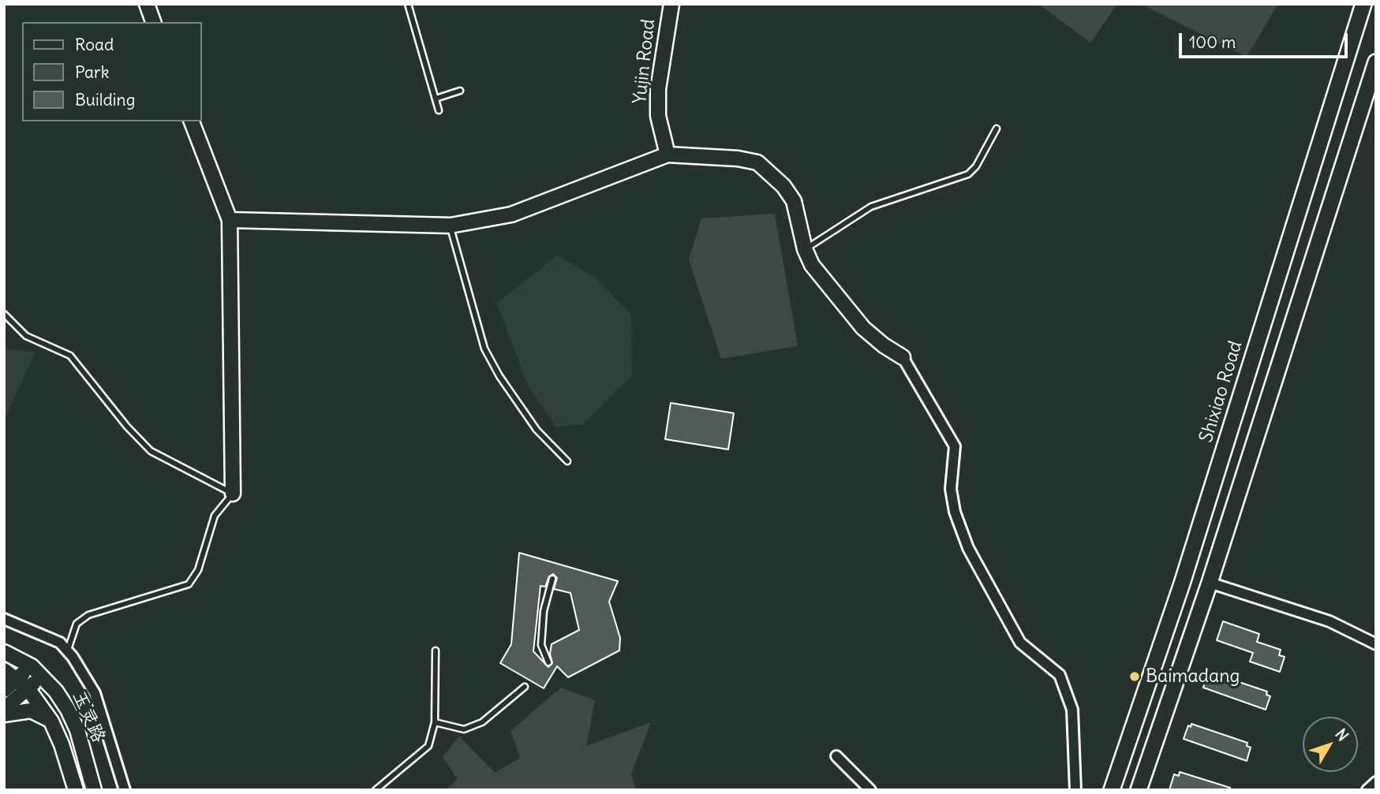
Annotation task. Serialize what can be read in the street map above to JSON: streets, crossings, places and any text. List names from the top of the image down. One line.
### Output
{"streets":{"main road":["Shixiao Road"],"street":["Yujin Road","玉灵路"]},"places":["Baimadang"],"legend":["Road","Park","Building"],"scale_bar":"100 m","north":"top right"}
